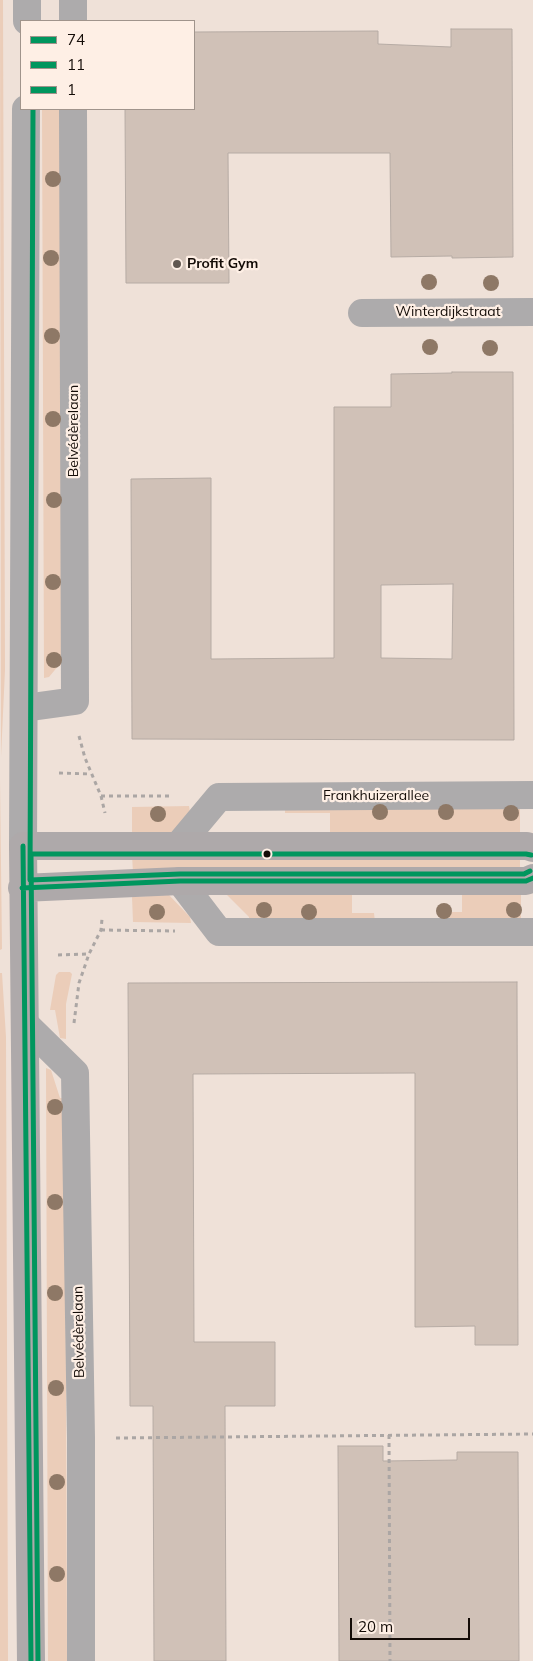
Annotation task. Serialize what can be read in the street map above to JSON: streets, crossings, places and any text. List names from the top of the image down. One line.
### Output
{"streets":{"street":["Winterdijkstraat","Belvédèrelaan","Frankhuizerallee"]},"places":["Profit Gym"],"lines":["transit line 1","transit line 74","transit line 11"],"legend":["74","11","1"],"scale_bar":"20 m"}
